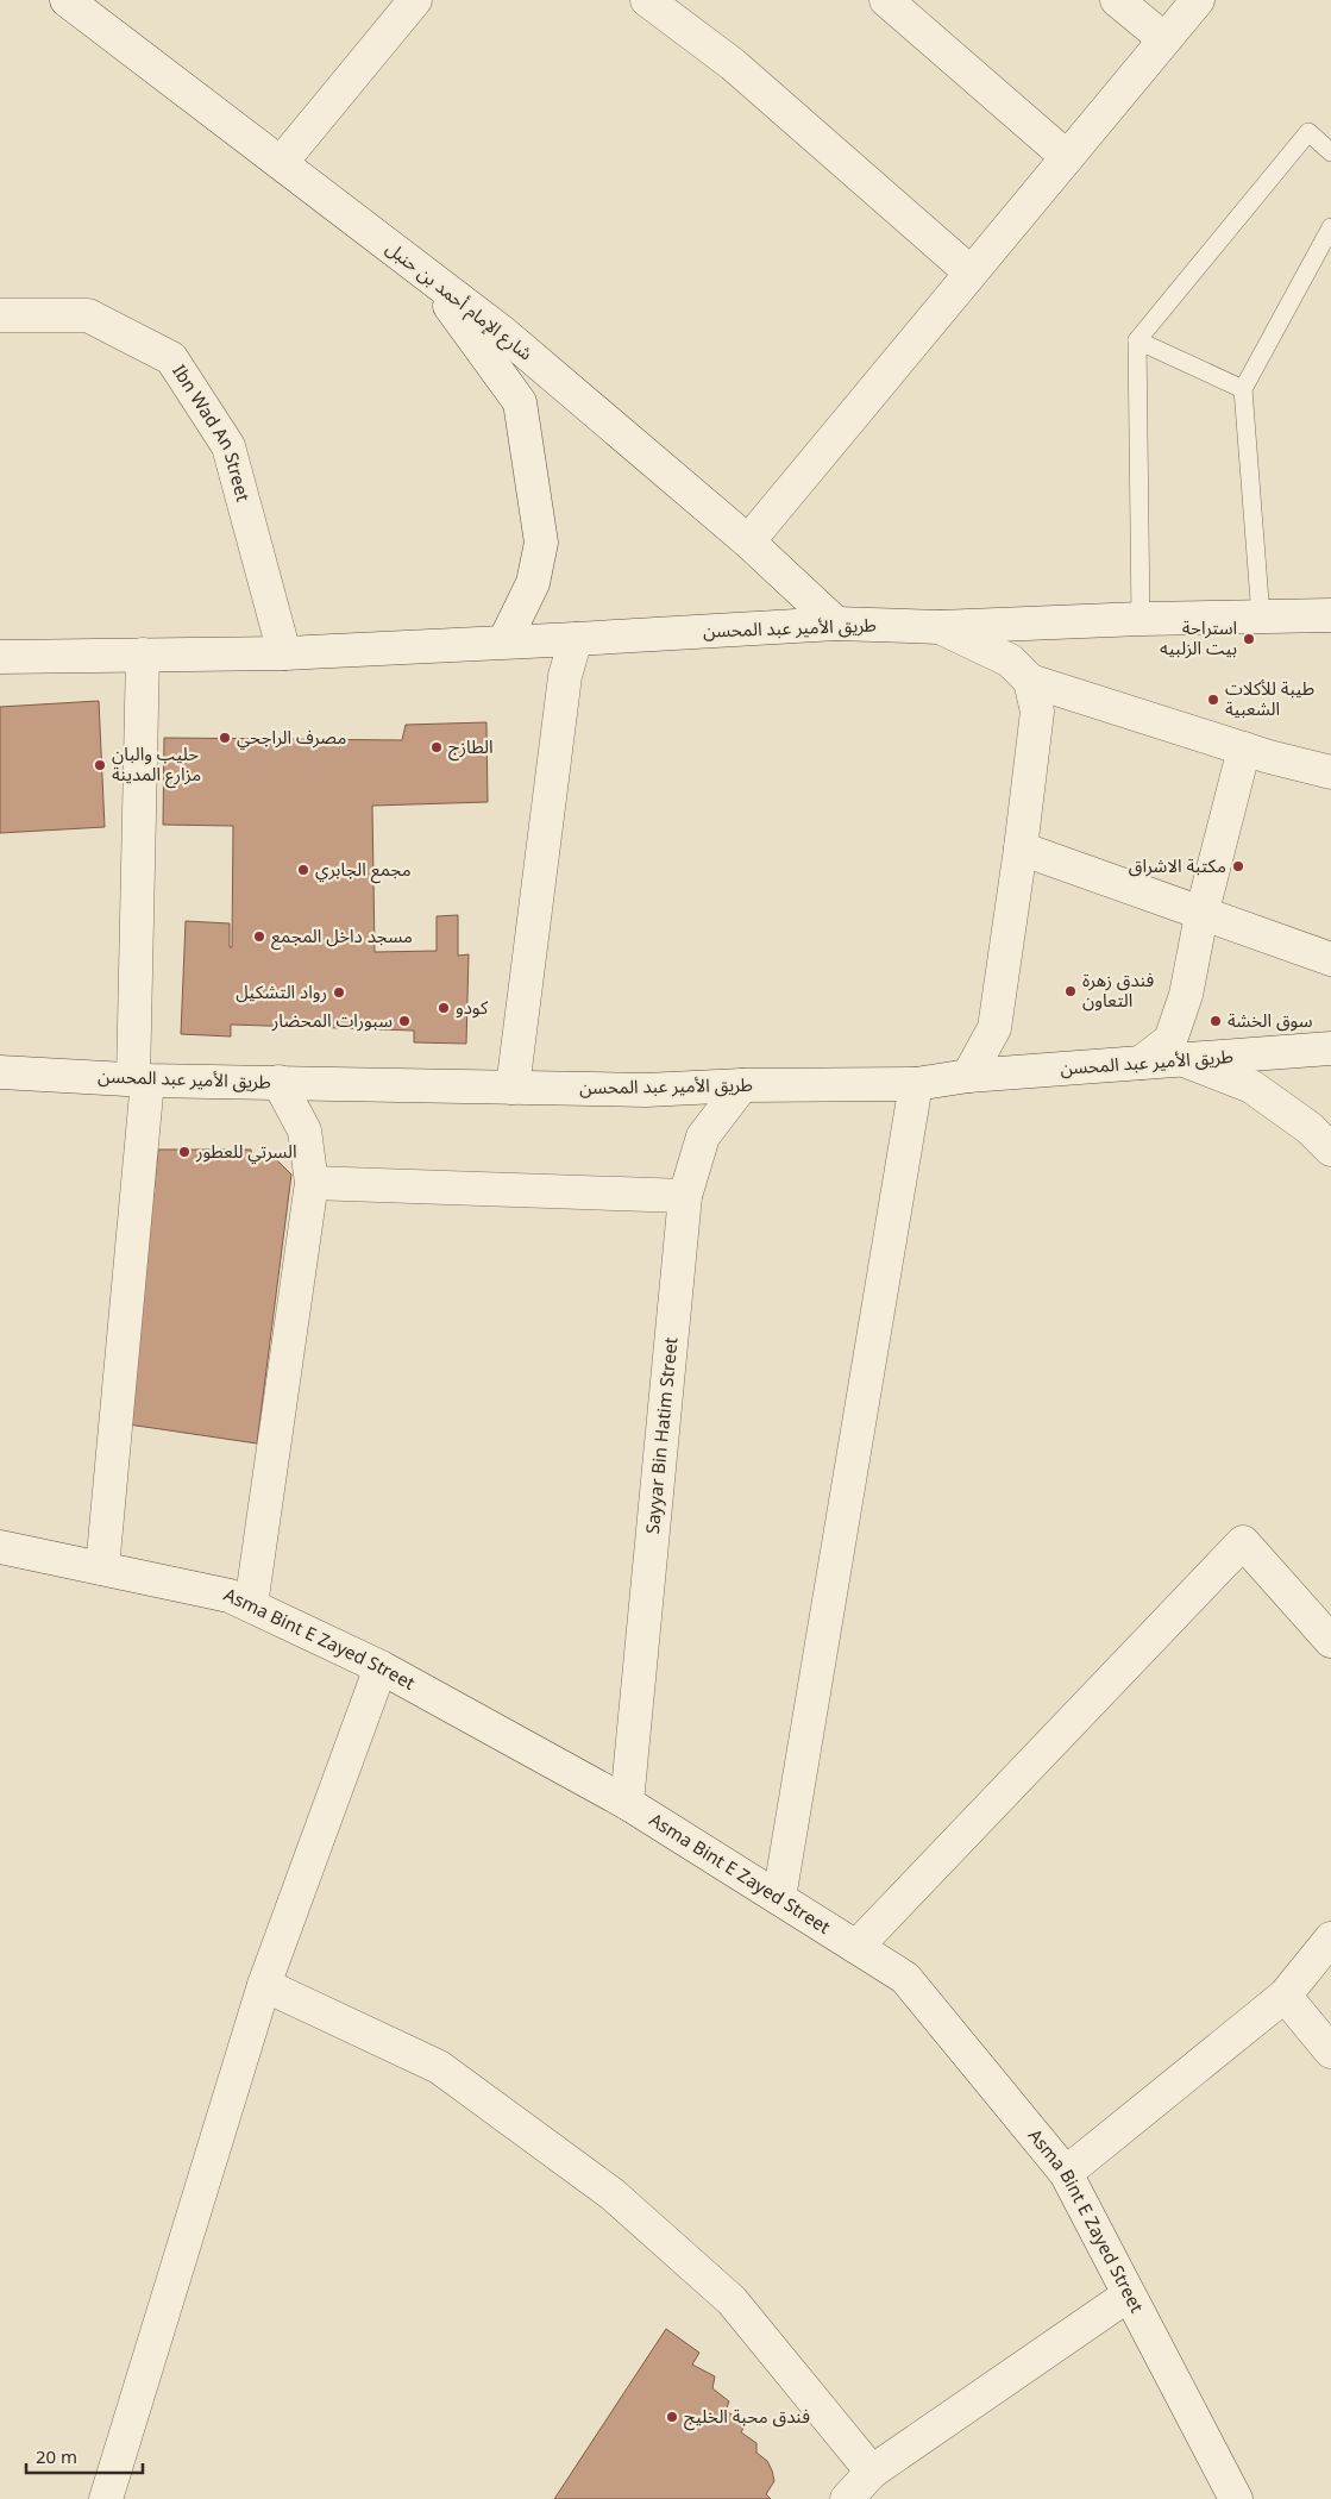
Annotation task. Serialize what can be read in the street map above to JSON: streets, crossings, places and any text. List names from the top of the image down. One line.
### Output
{"streets":{"street":["شارع الإمام أحمد بن حنبل","Ibn Wad An Street","طريق الأمير عبد المحسن","Sayyar Bin Hatim Street","Asma Bint E Zayed Street"]},"crossings":[["شارع الإمام أحمد بن حنبل","طريق الأمير عبد المحسن"],["Ibn Wad An Street","طريق الأمير عبد المحسن"],["طريق الأمير عبد المحسن","Sayyar Bin Hatim Street"],["Sayyar Bin Hatim Street","Asma Bint E Zayed Street"]],"places":["استراحة بيت الزلبيه","طيبة للأكلات الشعبية","مصرف الراجحي","الطازج","حليب والبان مزارع المدينة","مكتبة الاشراق","مجمع الجابري","مسجد داخل المجمع","فندق زهرة التعاون","رواد التشكيل","كودو","سبورات المحضار","سوق الخشة","السرتي للعطور","فندق محبة الخليج"],"scale_bar":"20 m"}
